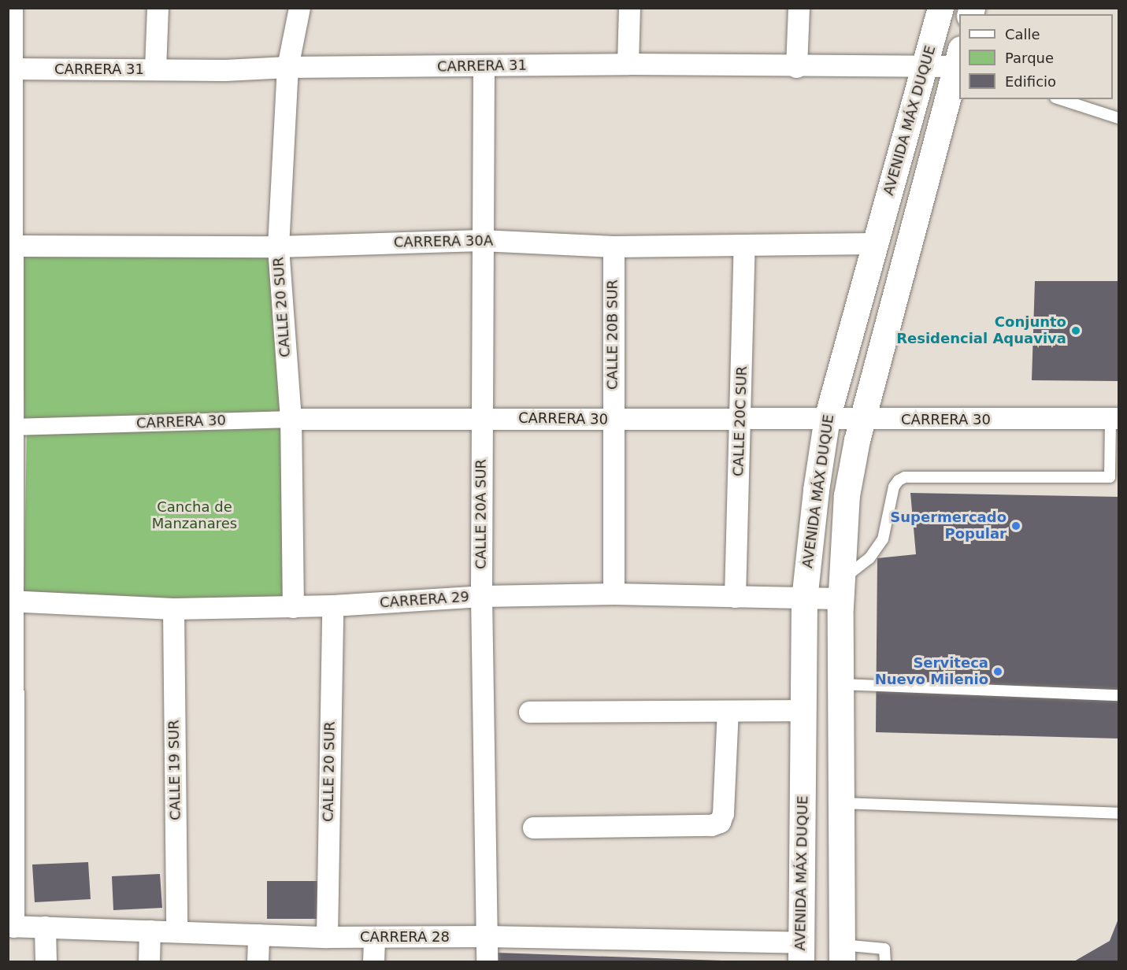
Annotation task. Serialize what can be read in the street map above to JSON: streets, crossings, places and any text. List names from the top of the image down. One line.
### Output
{"streets":{"main road":["AVENIDA MÁX DUQUE"],"street":["CARRERA 31","CARRERA 30A","CALLE 20 SUR","CALLE 20B SUR","CARRERA 30","CALLE 20C SUR","CALLE 20A SUR","CARRERA 29","CALLE 19 SUR","CARRERA 28"]},"crossings":[["CARRERA 31","AVENIDA MÁX DUQUE"],["CARRERA 31","CALLE 20 SUR"],["CARRERA 31","CALLE 20A SUR"],["AVENIDA MÁX DUQUE","CARRERA 30A"],["AVENIDA MÁX DUQUE","CARRERA 30"],["AVENIDA MÁX DUQUE","CARRERA 29"],["AVENIDA MÁX DUQUE","CARRERA 28"],["CARRERA 30A","CALLE 20 SUR"],["CARRERA 30A","CALLE 20B SUR"],["CARRERA 30A","CALLE 20C SUR"],["CARRERA 30A","CALLE 20A SUR"],["CALLE 20 SUR","CARRERA 30"],["CALLE 20 SUR","CARRERA 29"],["CALLE 20 SUR","CARRERA 28"],["CALLE 20B SUR","CARRERA 30"],["CALLE 20B SUR","CARRERA 29"],["CARRERA 30","CALLE 20C SUR"],["CARRERA 30","CALLE 20A SUR"],["CALLE 20C SUR","CARRERA 29"],["CALLE 20A SUR","CARRERA 29"],["CALLE 20A SUR","CARRERA 28"],["CARRERA 29","CALLE 19 SUR"],["CALLE 19 SUR","CARRERA 28"]],"parks":["Cancha de Manzanares"],"places":["Conjunto Residencial Aquaviva","Supermercado Popular","Serviteca Nuevo Milenio"],"legend":["Calle","Parque","Edificio"]}
